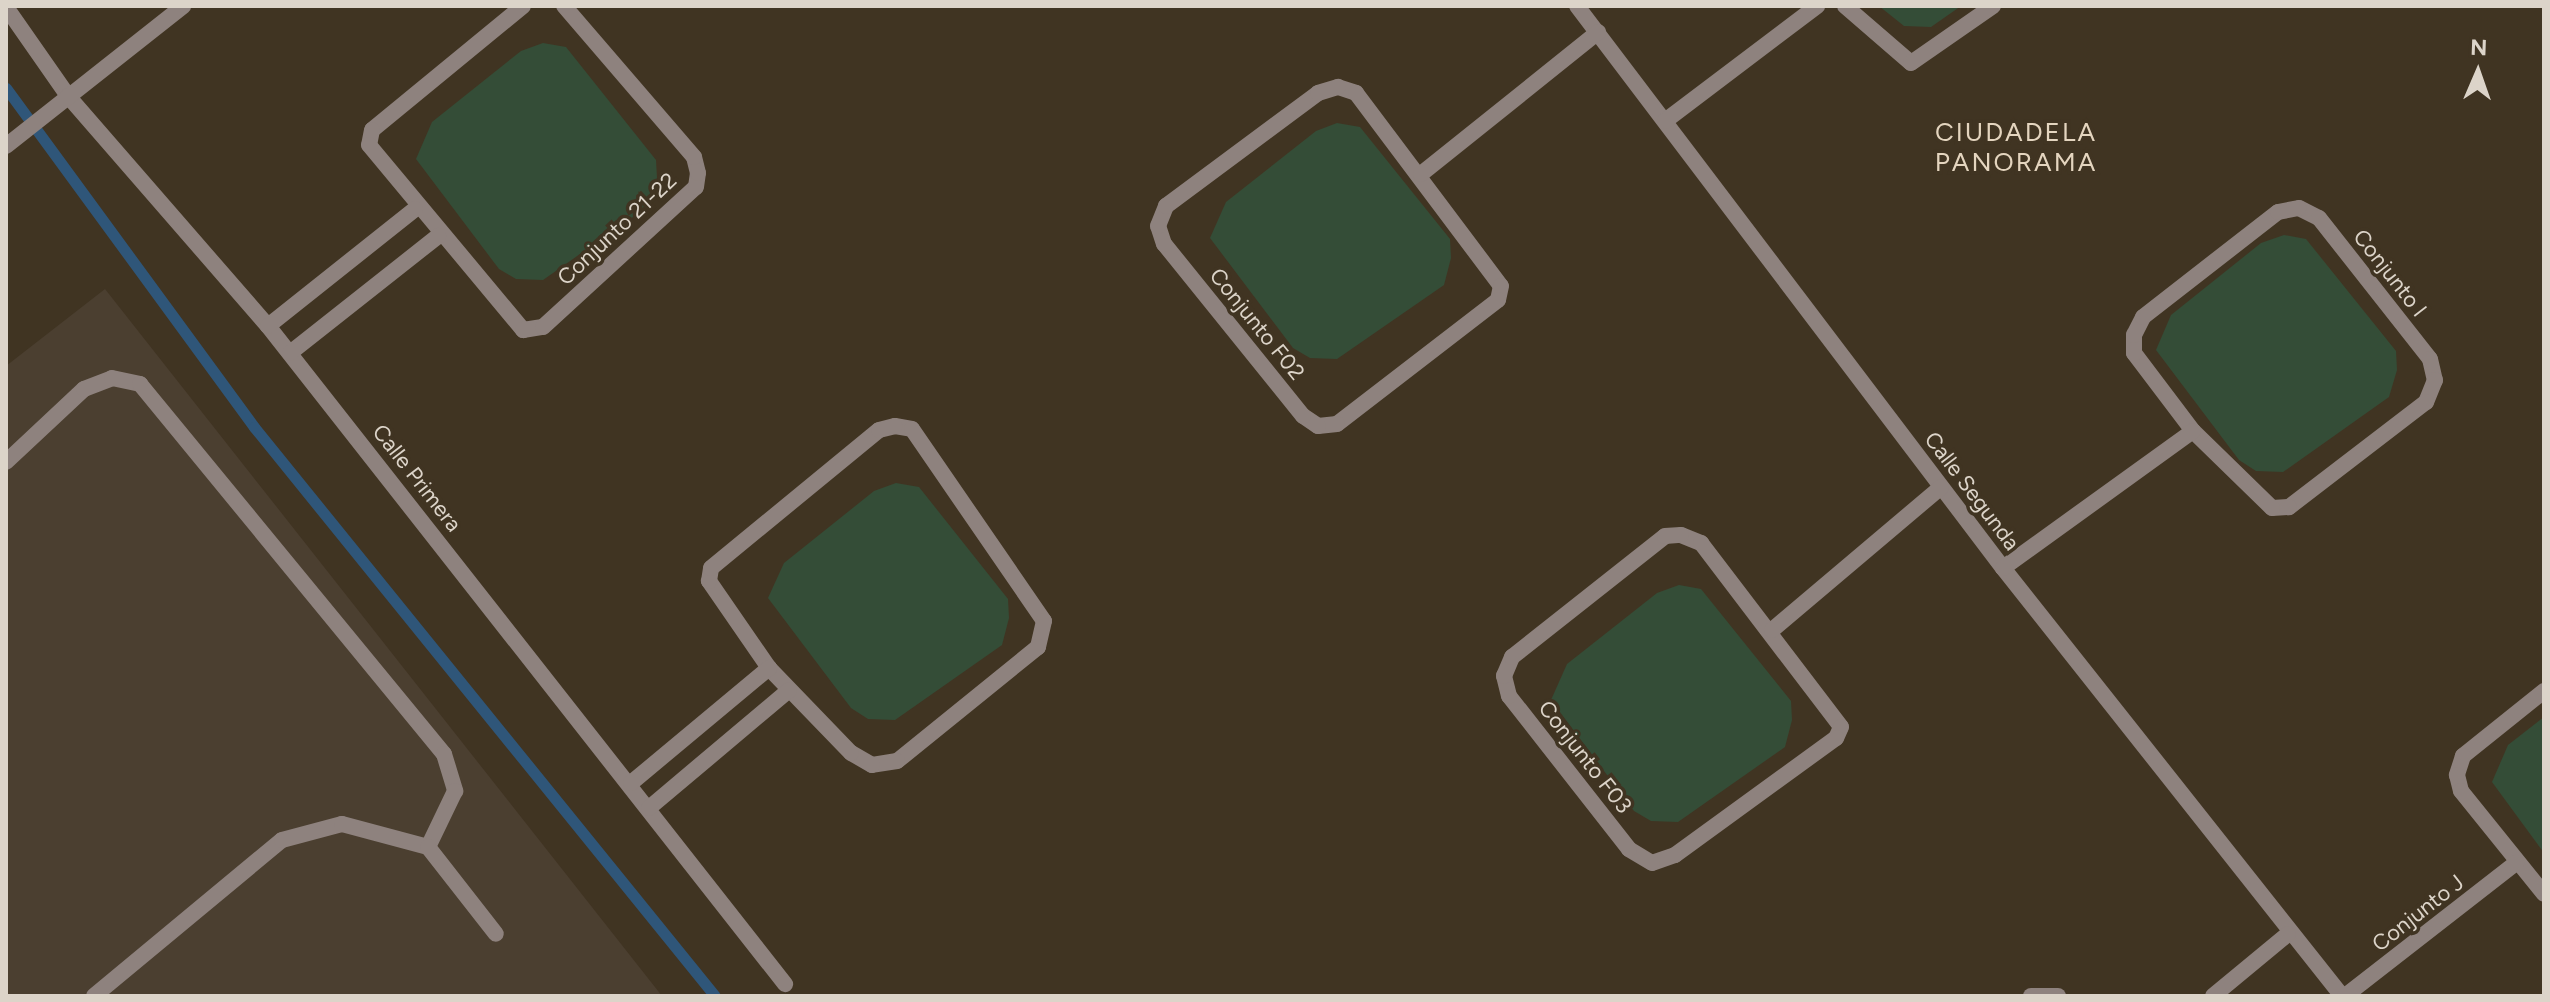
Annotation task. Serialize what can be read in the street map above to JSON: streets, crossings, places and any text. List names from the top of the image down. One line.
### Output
{"streets":{"street":["Conjunto 21-22","Conjunto I","Conjunto F02","Calle Primera","Calle Segunda","Conjunto F03","Conjunto J"]},"crossings":[["Calle Segunda","Conjunto J"]],"districts":["CIUDADELA PANORAMA"],"north":"top"}
